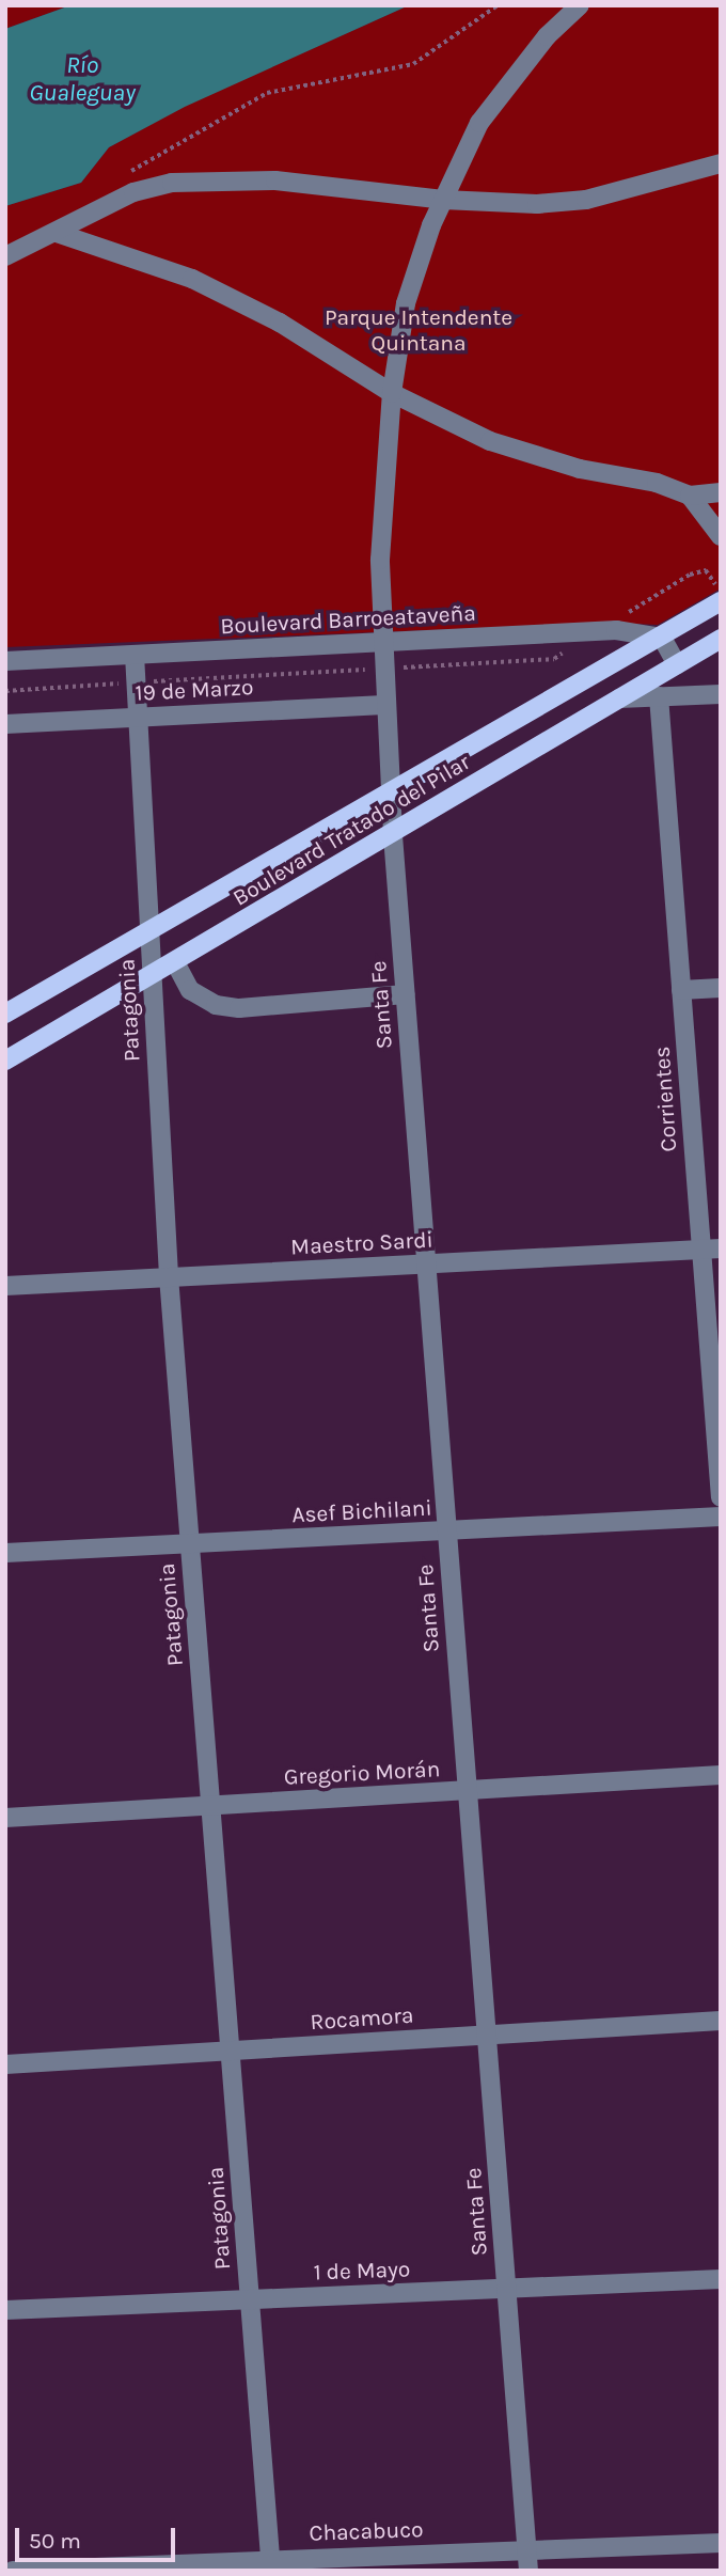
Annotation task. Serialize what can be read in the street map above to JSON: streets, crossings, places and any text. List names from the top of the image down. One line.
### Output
{"streets":{"main road":["Boulevard Tratado del Pilar"],"street":["Boulevard Barroeataveña","19 de Marzo","Santa Fe","Patagonia","Corrientes","Maestro Sardi","Asef Bichilani","Gregorio Morán","Rocamora","1 de Mayo","Chacabuco"]},"crossings":[["Boulevard Barroeataveña","Boulevard Tratado del Pilar"],["Boulevard Barroeataveña","Santa Fe"],["Boulevard Barroeataveña","Patagonia"],["19 de Marzo","Santa Fe"],["19 de Marzo","Patagonia"],["Boulevard Tratado del Pilar","Santa Fe"],["Boulevard Tratado del Pilar","Patagonia"],["Santa Fe","Maestro Sardi"],["Santa Fe","Asef Bichilani"],["Santa Fe","Gregorio Morán"],["Santa Fe","Rocamora"],["Santa Fe","1 de Mayo"],["Santa Fe","Chacabuco"],["Patagonia","Maestro Sardi"],["Patagonia","Asef Bichilani"],["Patagonia","Gregorio Morán"],["Patagonia","Rocamora"],["Patagonia","1 de Mayo"],["Patagonia","Chacabuco"],["Corrientes","Maestro Sardi"]],"water":["Río Gualeguay"],"parks":["Parque Intendente Quintana"],"scale_bar":"50 m"}
